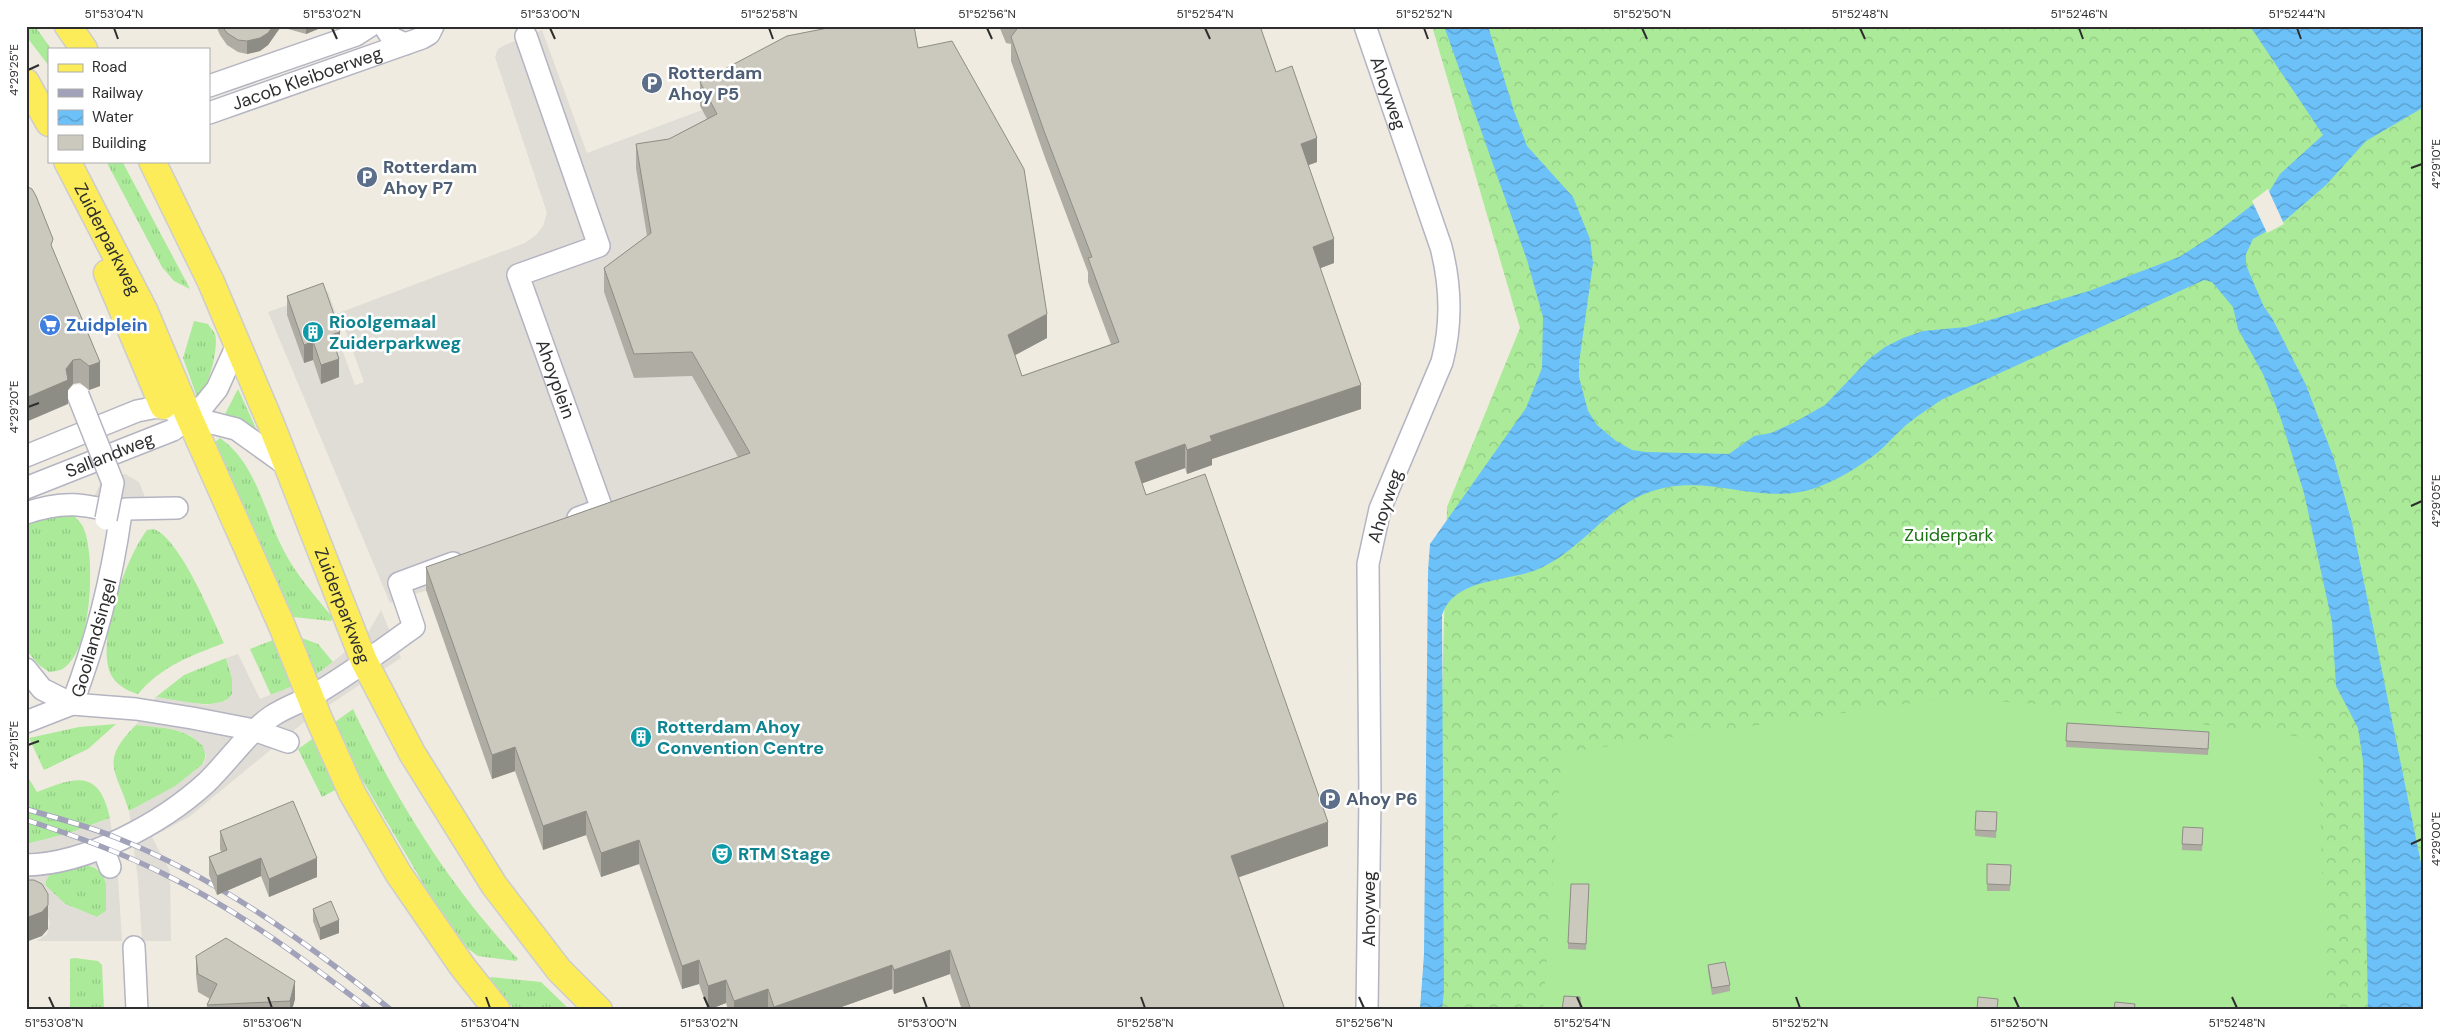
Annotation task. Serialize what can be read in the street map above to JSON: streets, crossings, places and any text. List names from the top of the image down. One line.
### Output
{"streets":{"main road":["Zuiderparkweg"],"street":["Jacob Kleiboerweg","Ahoyweg","Ahoyplein","Sallandweg","Gooilandsingel"]},"crossings":[["Zuiderparkweg","Sallandweg"],["Sallandweg","Gooilandsingel"]],"parks":["Zuiderpark"],"places":{"parking":["Rotterdam Ahoy P5","Rotterdam Ahoy P7","Ahoy P6"],"supermarket":["Zuidplein"],"building":["Rioolgemaal Zuiderparkweg","Rotterdam Ahoy Convention Centre"],"theatre":["RTM Stage"]},"legend":["Road","Railway","Water","Building"],"coordinates":["51°53'04\"N","51°53'02\"N","51°53'00\"N","51°52'58\"N","51°52'56\"N","51°52'54\"N","51°52'52\"N","51°52'50\"N","51°52'48\"N","51°52'46\"N","51°52'44\"N","4°29'25\"E","4°29'10\"E","4°29'20\"E","4°29'05\"E","4°29'15\"E","4°29'00\"E","51°53'08\"N","51°53'06\"N"]}
